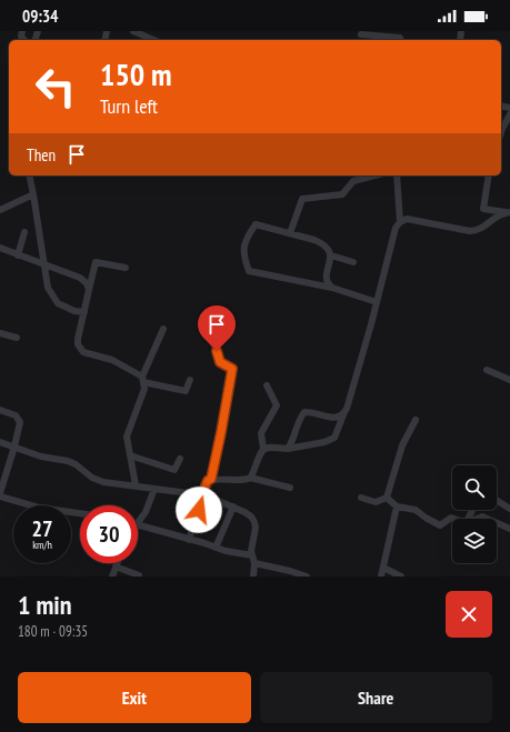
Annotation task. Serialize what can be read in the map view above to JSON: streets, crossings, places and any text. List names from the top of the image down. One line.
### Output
{"page":{"status":"09:34","turn":["150 m","Turn left"],"then":"Then","speed":"27 km/h","limit":"30","heading":["1 min","180 m · 09:35"],"buttons":["Exit","Share"]}}
